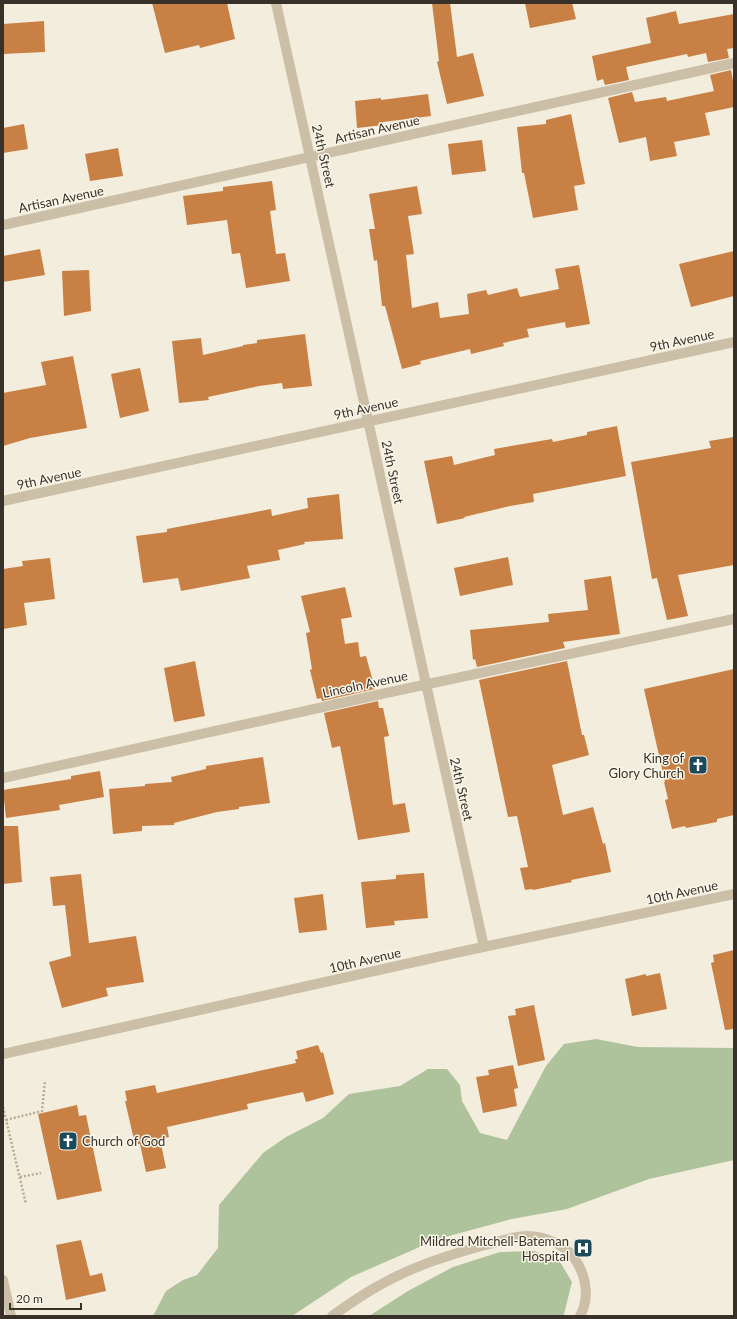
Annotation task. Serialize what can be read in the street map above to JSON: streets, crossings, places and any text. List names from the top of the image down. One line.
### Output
{"streets":{"street":["Artisan Avenue","24th Street","9th Avenue","Lincoln Avenue","10th Avenue"]},"crossings":[["Artisan Avenue","24th Street"],["24th Street","9th Avenue"],["24th Street","Lincoln Avenue"],["24th Street","10th Avenue"]],"places":{"church":["King of Glory Church","Church of God"],"hospital":["Mildred Mitchell-Bateman Hospital"]},"scale_bar":"20 m"}
